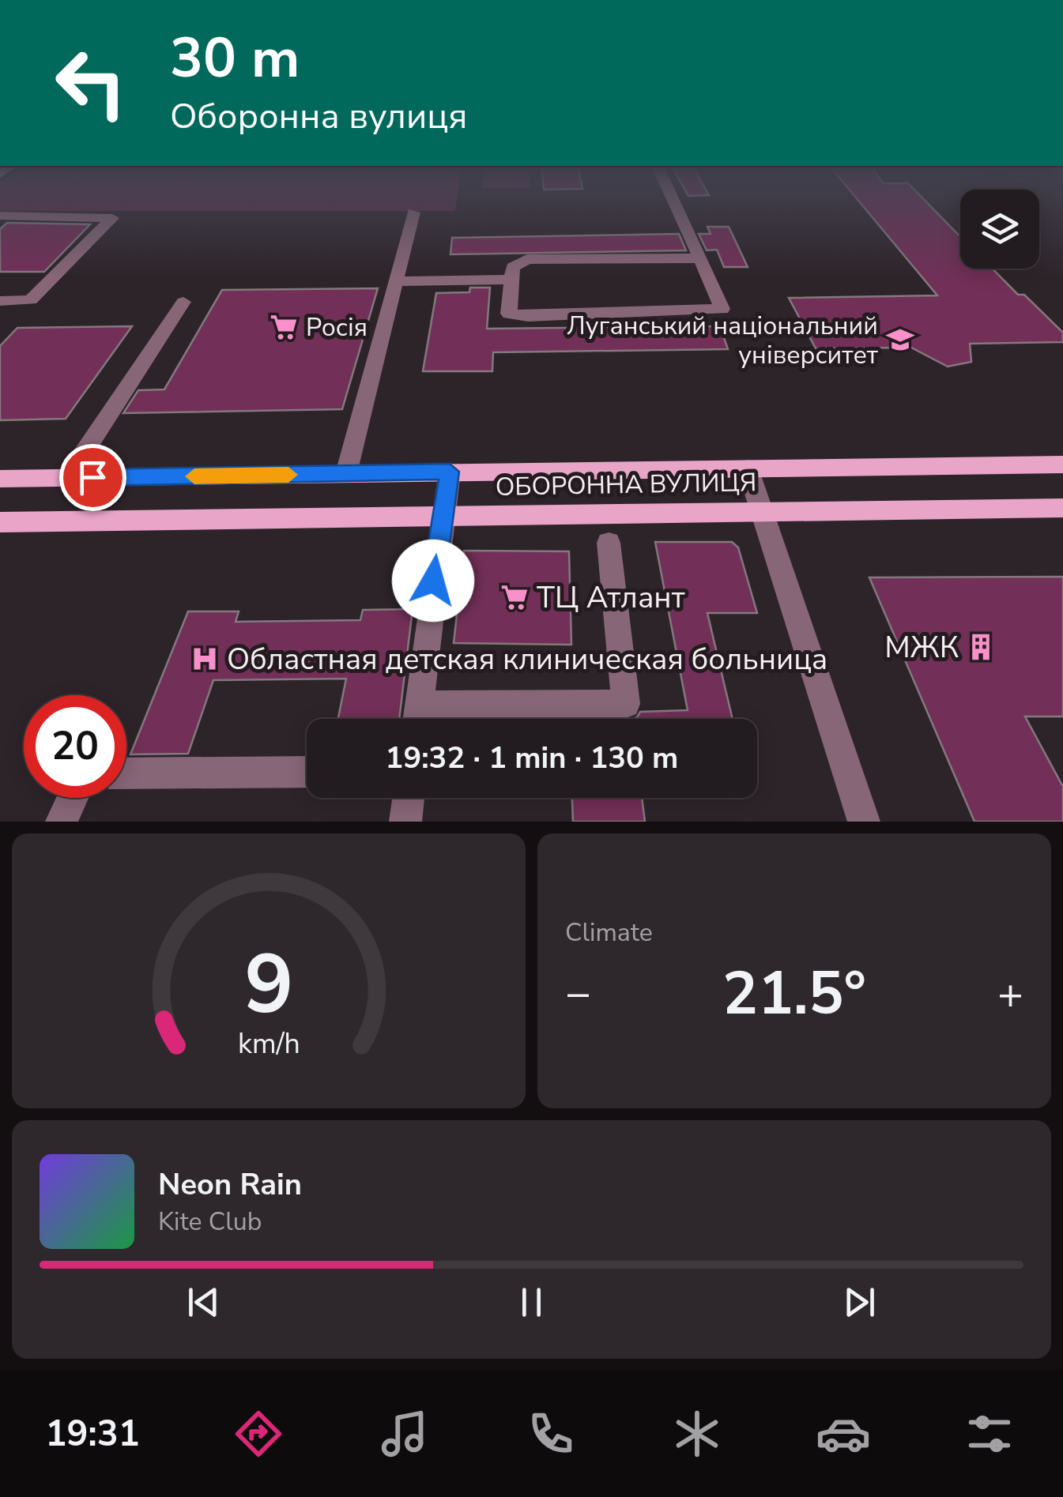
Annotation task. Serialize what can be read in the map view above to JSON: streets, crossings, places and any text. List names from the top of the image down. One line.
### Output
{"streets":{"main road":["ОБОРОННА ВУЛИЦЯ"]},"places":{"supermarket":["Росія","ТЦ Атлант"],"school or university":["Луганський національний університет"],"building":["МЖК"],"hospital":["Областная детская клиническая больница"]},"page":{"turn":["30 m","Оборонна вулиця"],"limit":"20","trip":"19:32 · 1 min · 130 m","tile":"Climate","heat":["−","21.5°","+"],"song":["Neon Rain","Kite Club"],"tabs":"19:31","gauge":["9","km/h"]}}
